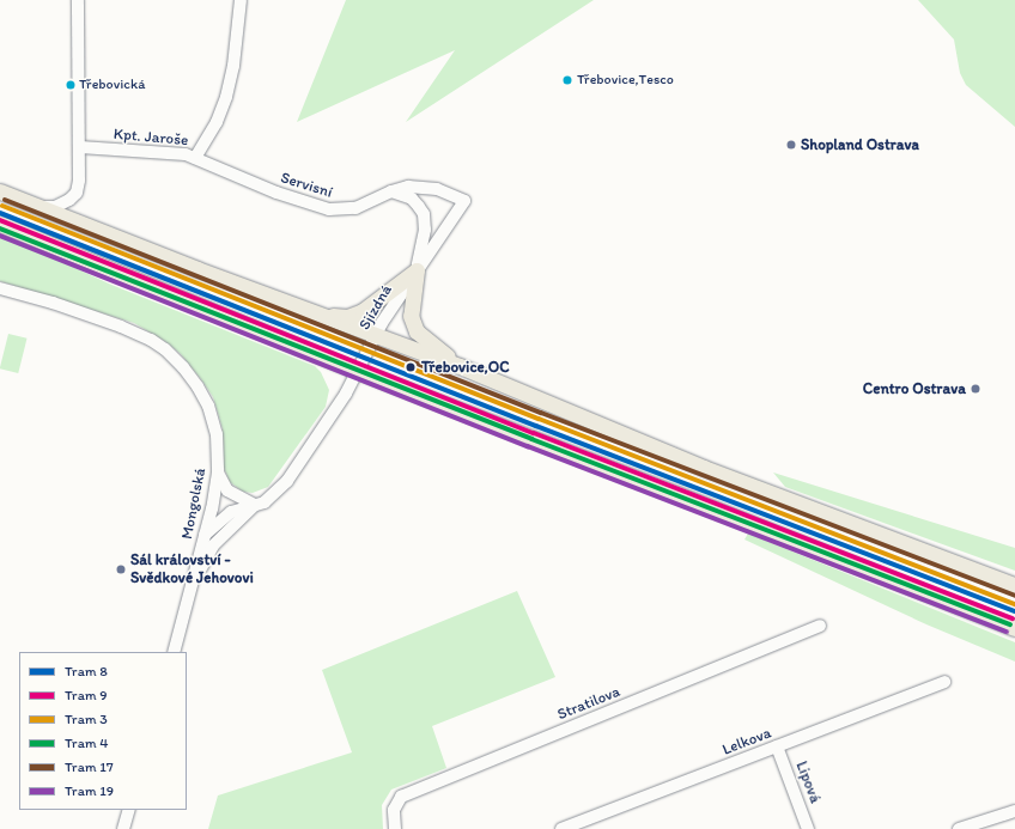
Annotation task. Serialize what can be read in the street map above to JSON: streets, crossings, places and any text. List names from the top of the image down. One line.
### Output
{"streets":{"street":["Kpt. Jaroše","Servisní","Sjízdná","Mongolská","Stratilova","Lelkova","Lipová"]},"crossings":[["Kpt. Jaroše","Servisní"],["Servisní","Sjízdná"],["Lelkova","Lipová"]],"places":["Třebovice,Tesco","Třebovická","Shopland Ostrava","Třebovice,OC","Centro Ostrava","Sál království - Svědkové Jehovovi"],"lines":["tram line 17","tram line 3","tram line 8","tram line 9","tram line 4","tram line 19"],"legend":["Tram 8","Tram 9","Tram 3","Tram 4","Tram 17","Tram 19"]}
